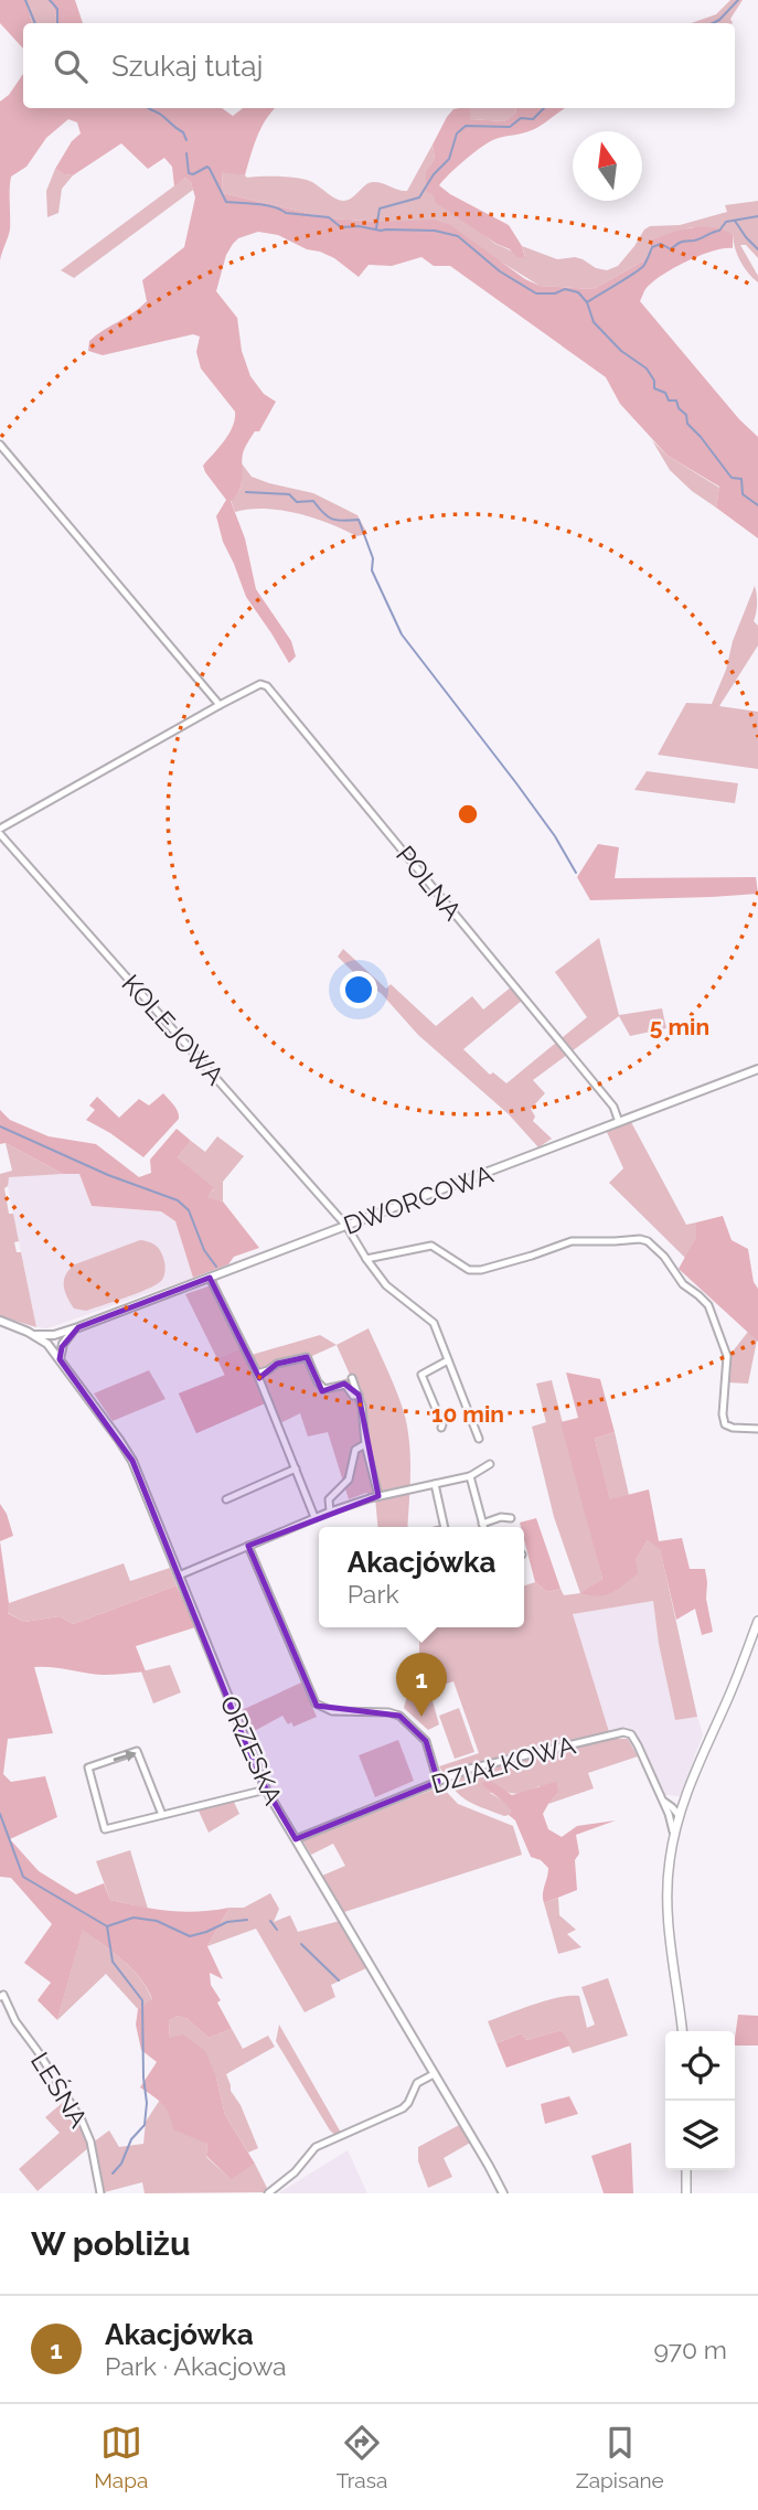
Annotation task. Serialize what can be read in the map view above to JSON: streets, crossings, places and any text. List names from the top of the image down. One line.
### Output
{"streets":{"street":["POLNA","KOLEJOWA","DWORCOWA","ORZESKA","DZIAŁKOWA","LEŚNA"]},"crossings":[["POLNA","KOLEJOWA"],["POLNA","DWORCOWA"],["KOLEJOWA","DWORCOWA"],["DWORCOWA","ORZESKA"],["ORZESKA","DZIAŁKOWA"]],"north":"top","page":{"search":"Szukaj tutaj","popup":["Akacjówka","Park"],"pins":"1","heading":"W pobliżu","list":[{"mark":"1","name":"Akacjówka","note":"Park · Akacjowa","value":"970 m"}],"nav":["Mapa","Trasa","Zapisane"]},"rings":["5 min","10 min"]}
